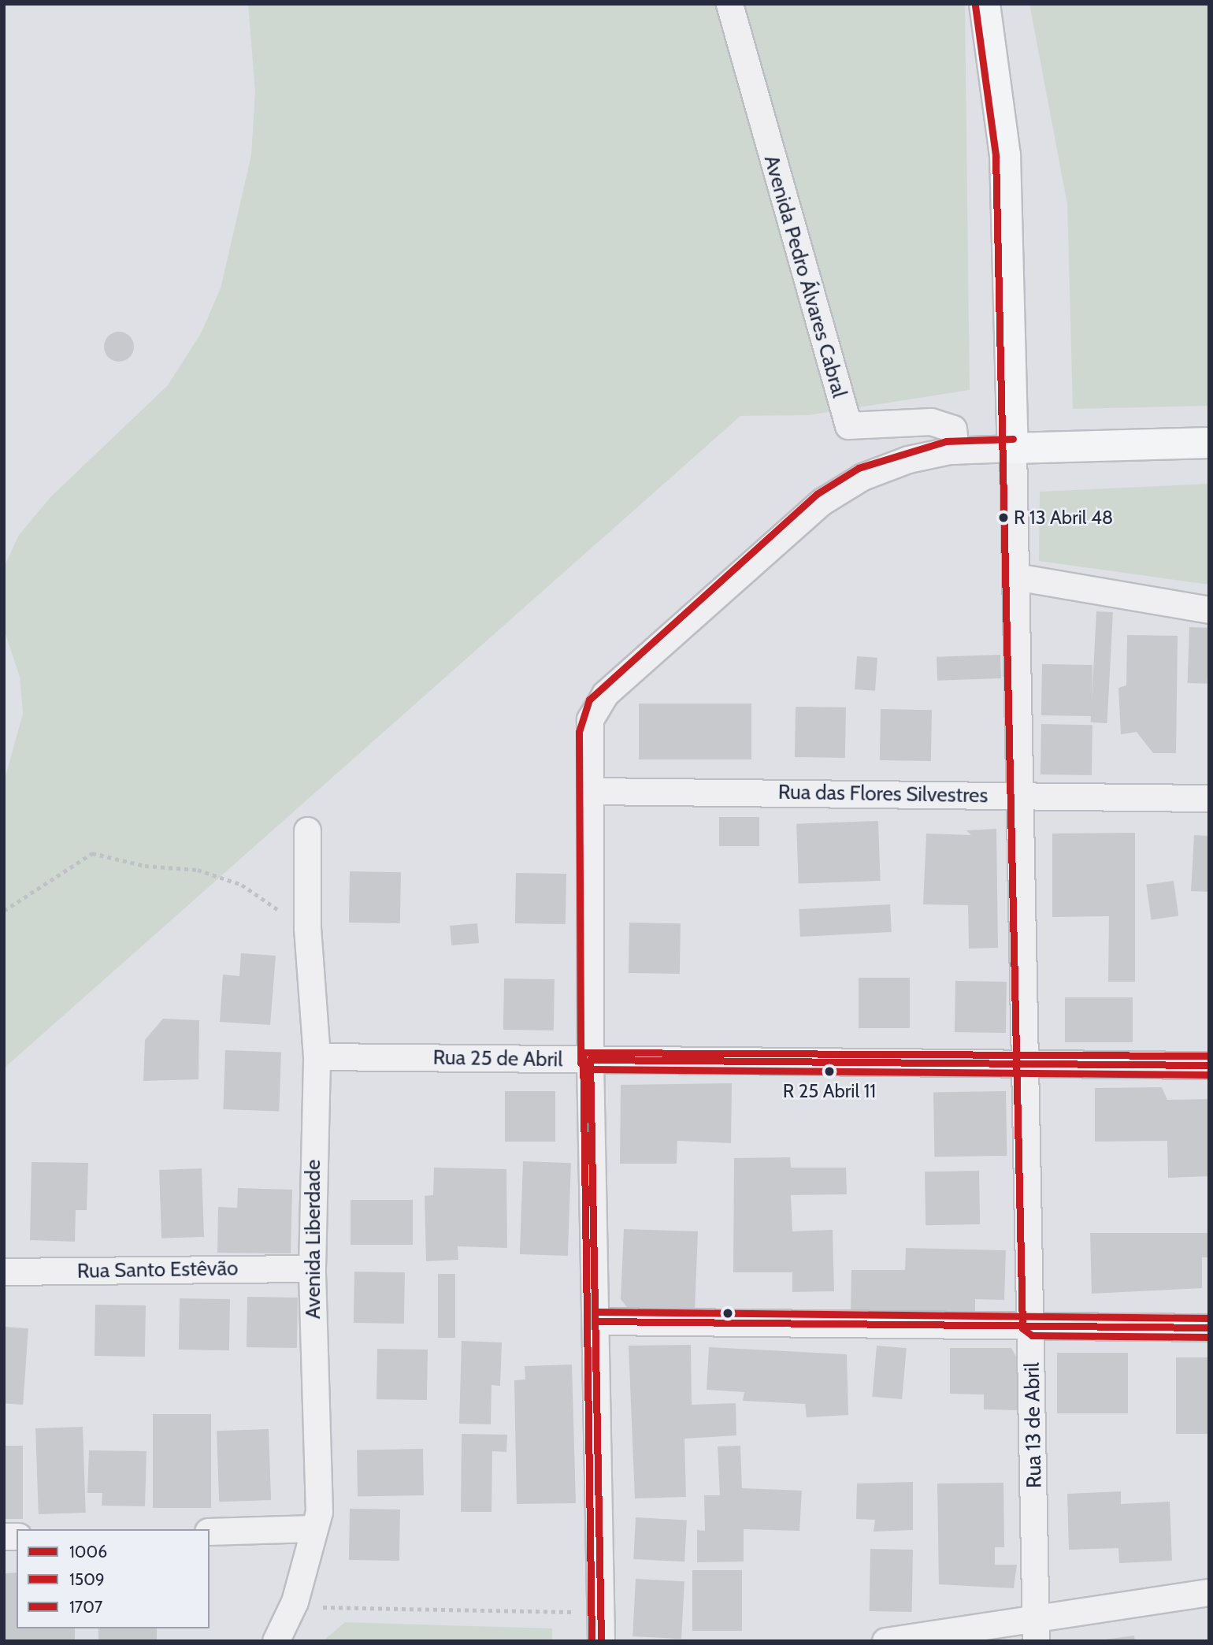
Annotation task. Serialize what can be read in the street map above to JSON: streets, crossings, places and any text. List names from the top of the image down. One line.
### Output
{"streets":{"street":["Avenida Pedro Álvares Cabral","Rua das Flores Silvestres","Rua 25 de Abril","Avenida Liberdade","Rua Santo Estêvão","Rua 13 de Abril"]},"crossings":[["Rua das Flores Silvestres","Rua 13 de Abril"],["Rua 25 de Abril","Avenida Liberdade"],["Rua 25 de Abril","Rua 13 de Abril"],["Avenida Liberdade","Rua Santo Estêvão"]],"places":["R 13 Abril 48","R 25 Abril 11"],"lines":["transit line 1509","transit line 1707","transit line 1006"],"legend":["1006","1509","1707"]}
